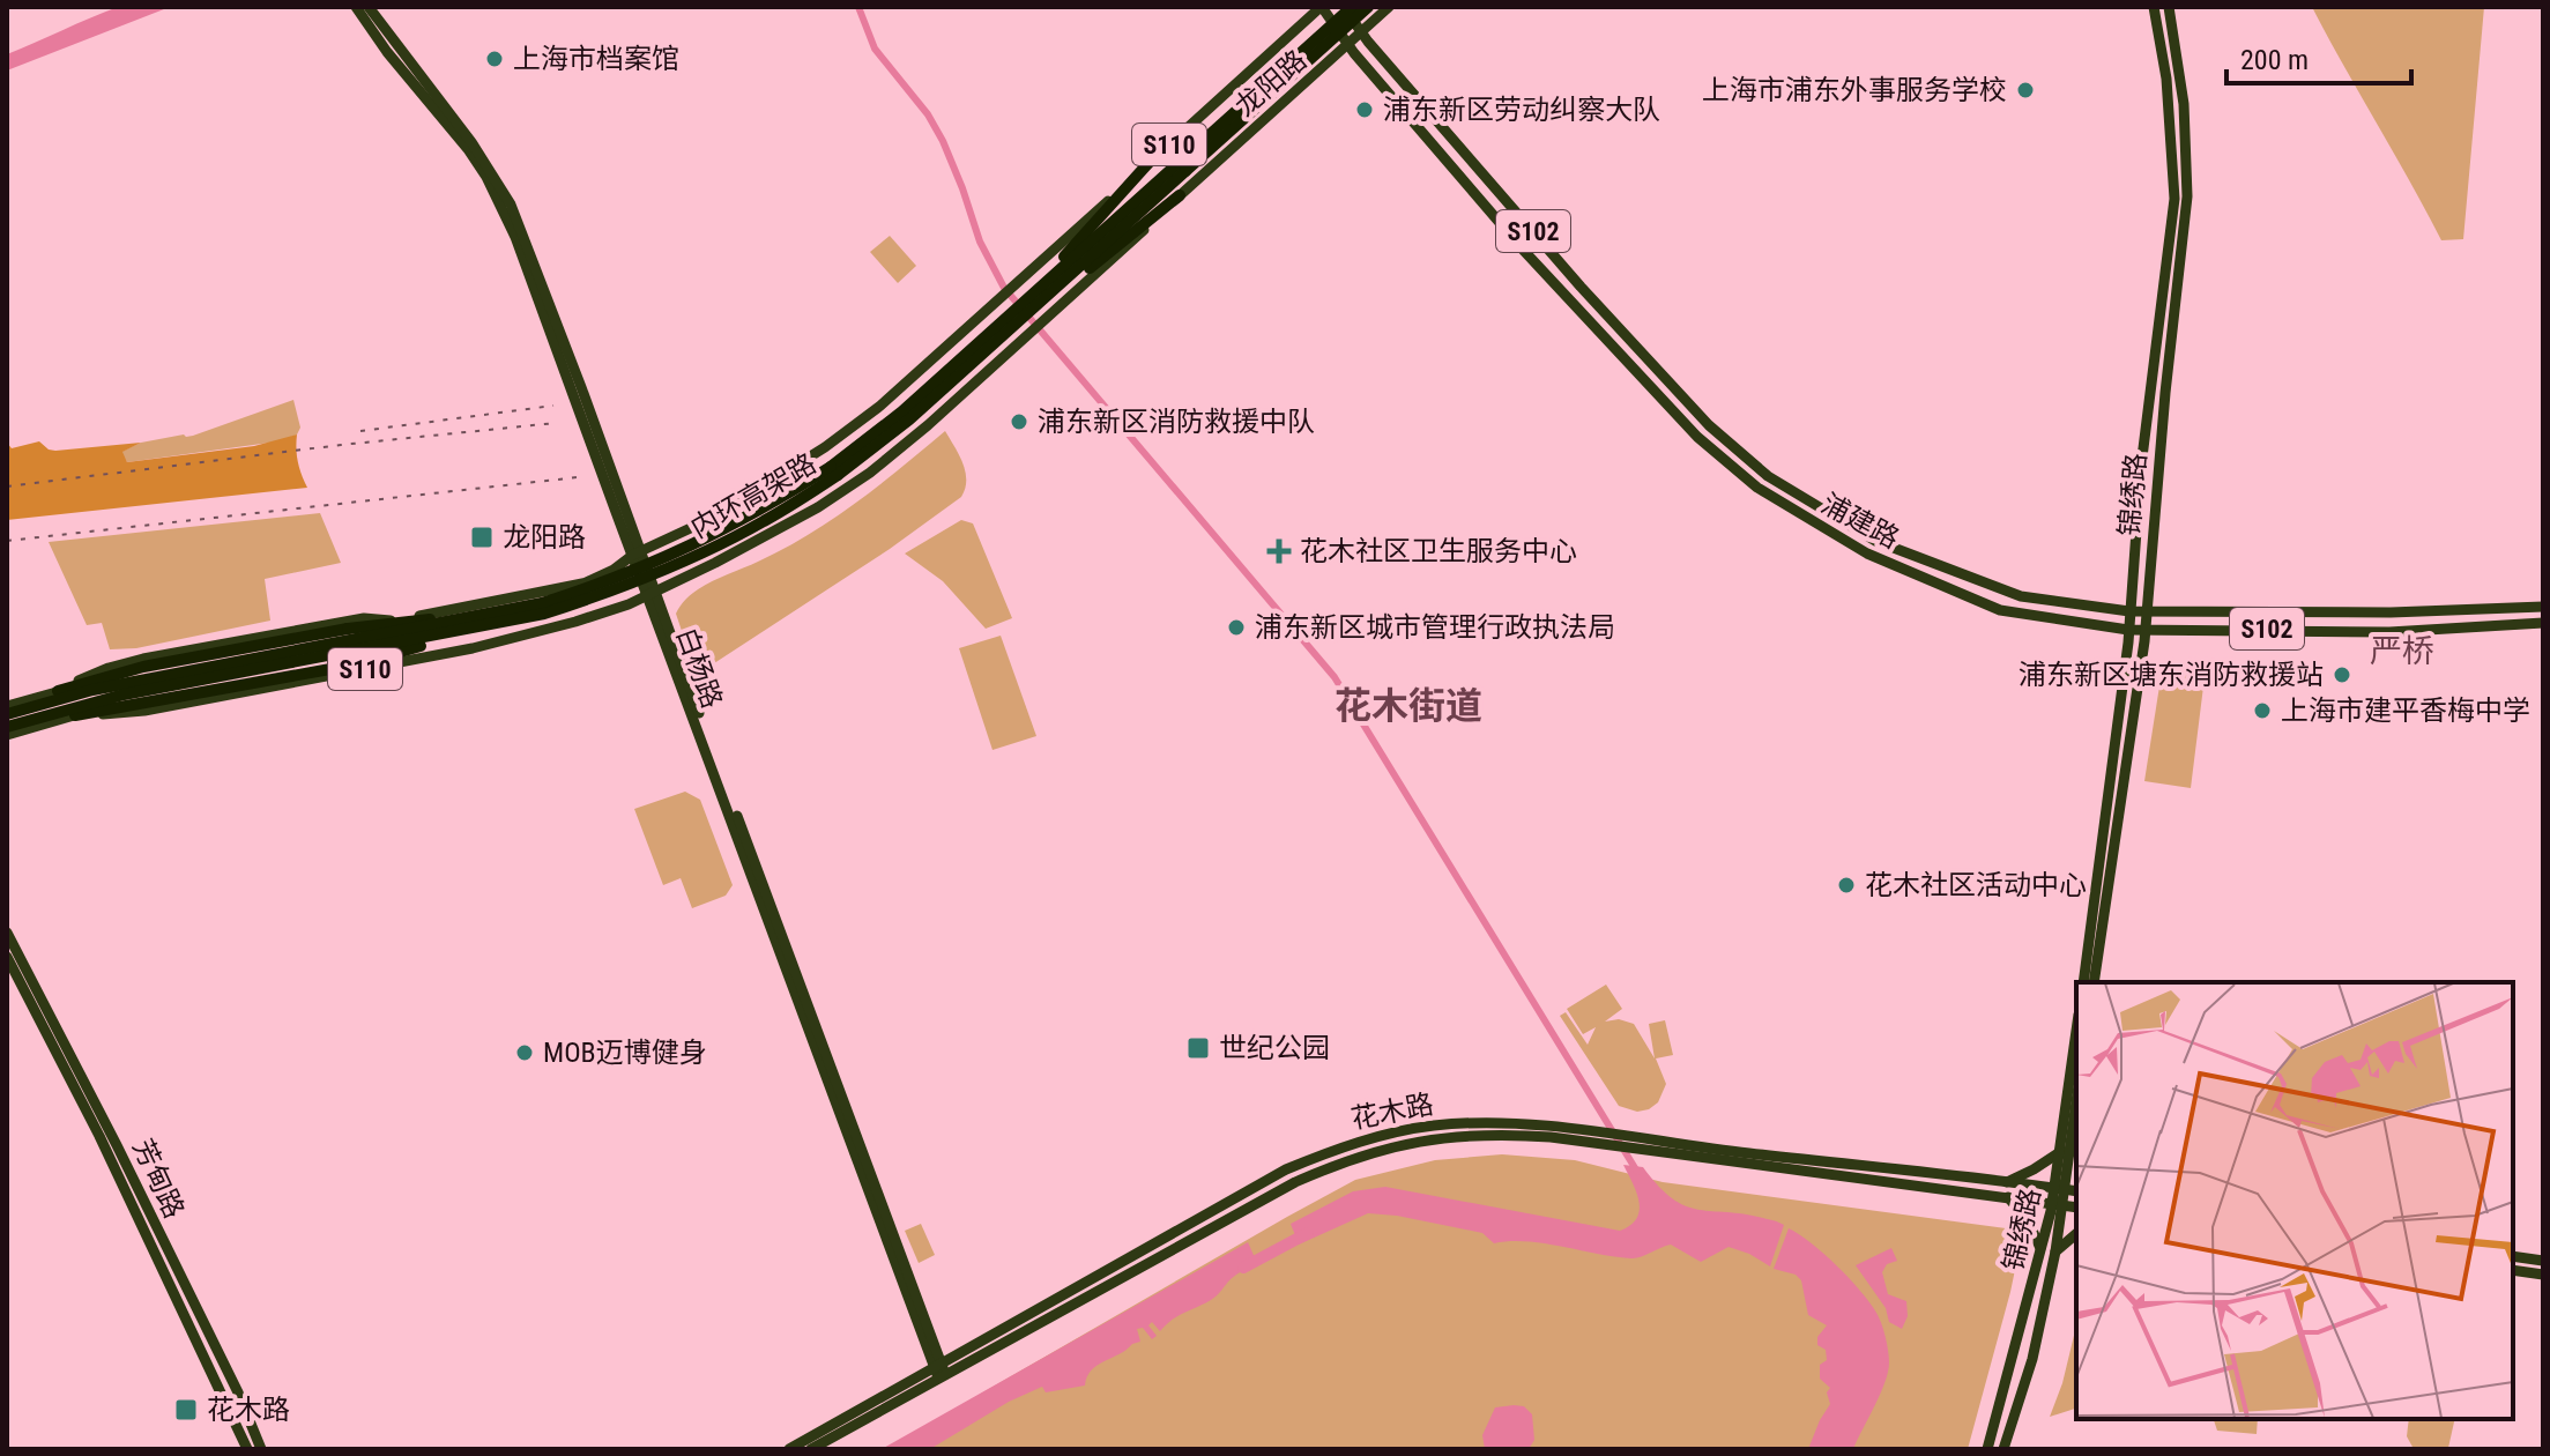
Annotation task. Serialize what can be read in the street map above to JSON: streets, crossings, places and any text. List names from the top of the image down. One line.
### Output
{"streets":{"highway":["内环高架路"],"main road":["龙阳路","S110","S102","锦绣路","浦建路","白杨路","花木路","芳甸路"]},"crossings":[["龙阳路","S102"],["龙阳路","浦建路"],["S110","内环高架路"],["S110","白杨路"],["S102","浦建路"],["锦绣路","浦建路"],["锦绣路","花木路"],["白杨路","花木路"]],"districts":["严桥","花木街道"],"places":{"other":["上海市档案馆","上海市浦东外事服务学校","浦东新区劳动纠察大队","浦东新区消防救援中队","浦东新区城市管理行政执法局","浦东新区塘东消防救援站","上海市建平香梅中学","花木社区活动中心","MOB迈博健身"],"transit":["龙阳路","世纪公园","花木路"],"health":["花木社区卫生服务中心"]},"scale_bar":"200 m"}
